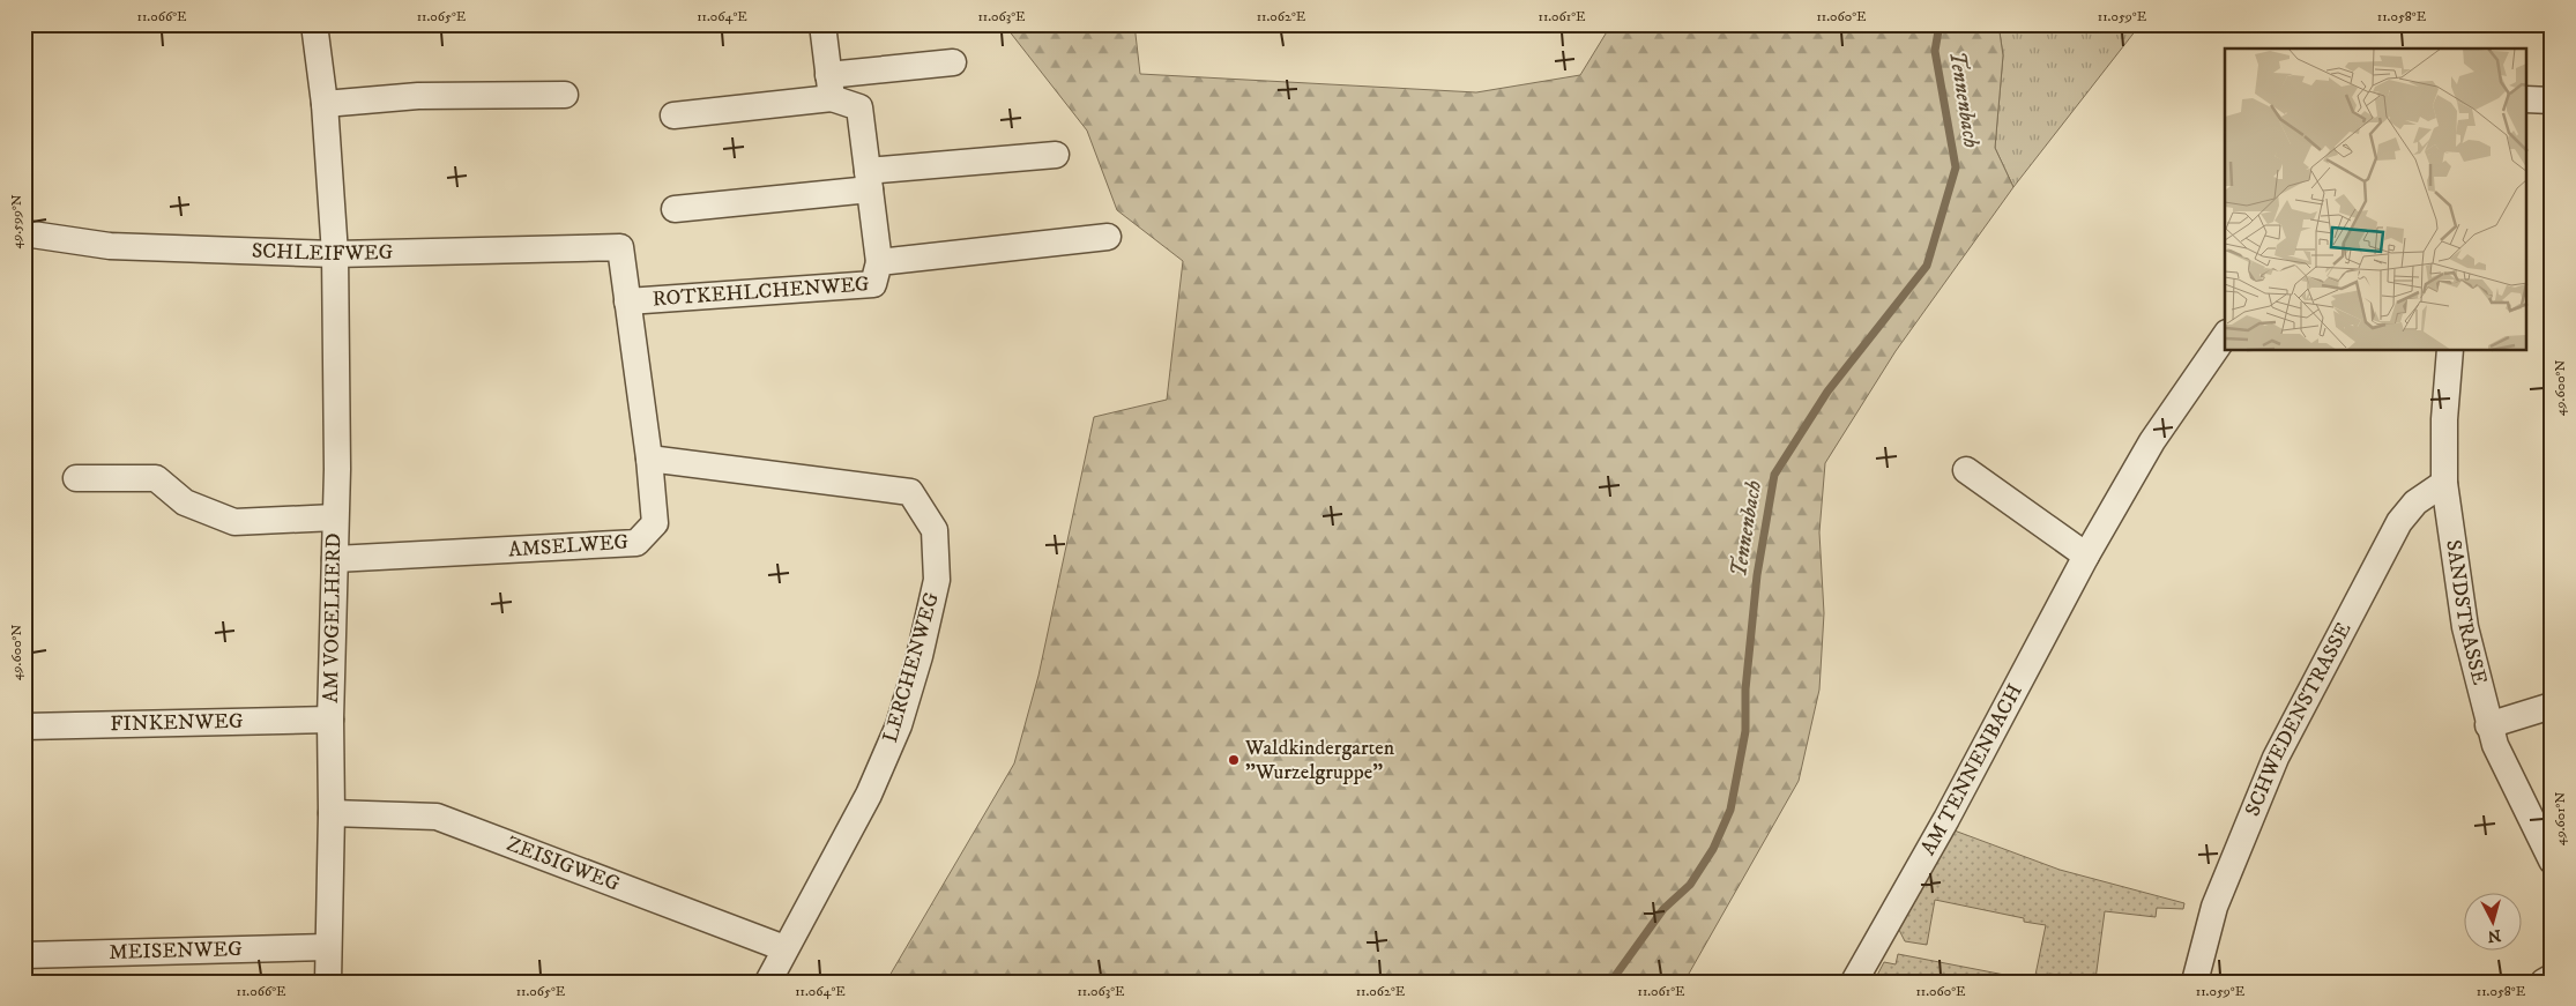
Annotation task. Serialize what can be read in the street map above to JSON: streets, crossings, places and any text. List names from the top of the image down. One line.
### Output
{"streets":{"street":["SCHLEIFWEG","ROTKEHLCHENWEG","AMSELWEG","SANDSTRASSE","AM VOGELHERD","LERCHENWEG","SCHWEDENSTRASSE","FINKENWEG","AM TENNENBACH","ZEISIGWEG","MEISENWEG"]},"crossings":[["SCHLEIFWEG","AMSELWEG"],["SCHLEIFWEG","AM VOGELHERD"],["ROTKEHLCHENWEG","AMSELWEG"],["AMSELWEG","AM VOGELHERD"],["AMSELWEG","LERCHENWEG"],["SANDSTRASSE","SCHWEDENSTRASSE"],["AM VOGELHERD","FINKENWEG"],["AM VOGELHERD","ZEISIGWEG"],["AM VOGELHERD","MEISENWEG"],["LERCHENWEG","ZEISIGWEG"]],"water":["Tennenbach"],"places":["Waldkindergarten \"Wurzelgruppe\""],"north":"bottom","coordinates":["11.066°E","11.065°E","11.064°E","11.063°E","11.062°E","11.061°E","11.060°E","11.059°E","11.058°E","49.599°N","49.600°N","49.601°N"]}
